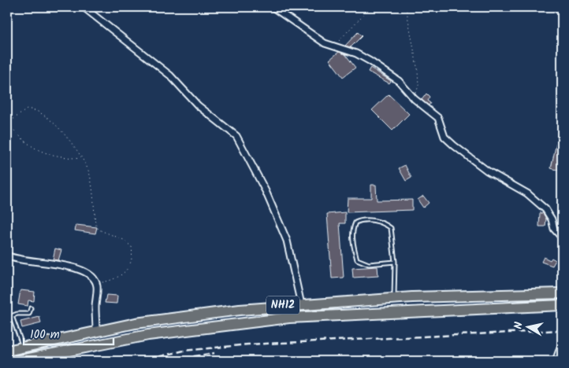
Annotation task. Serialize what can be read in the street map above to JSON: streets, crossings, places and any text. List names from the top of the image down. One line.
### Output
{"streets":{"highway":["NH12"]},"scale_bar":"100 m","north":"left"}
